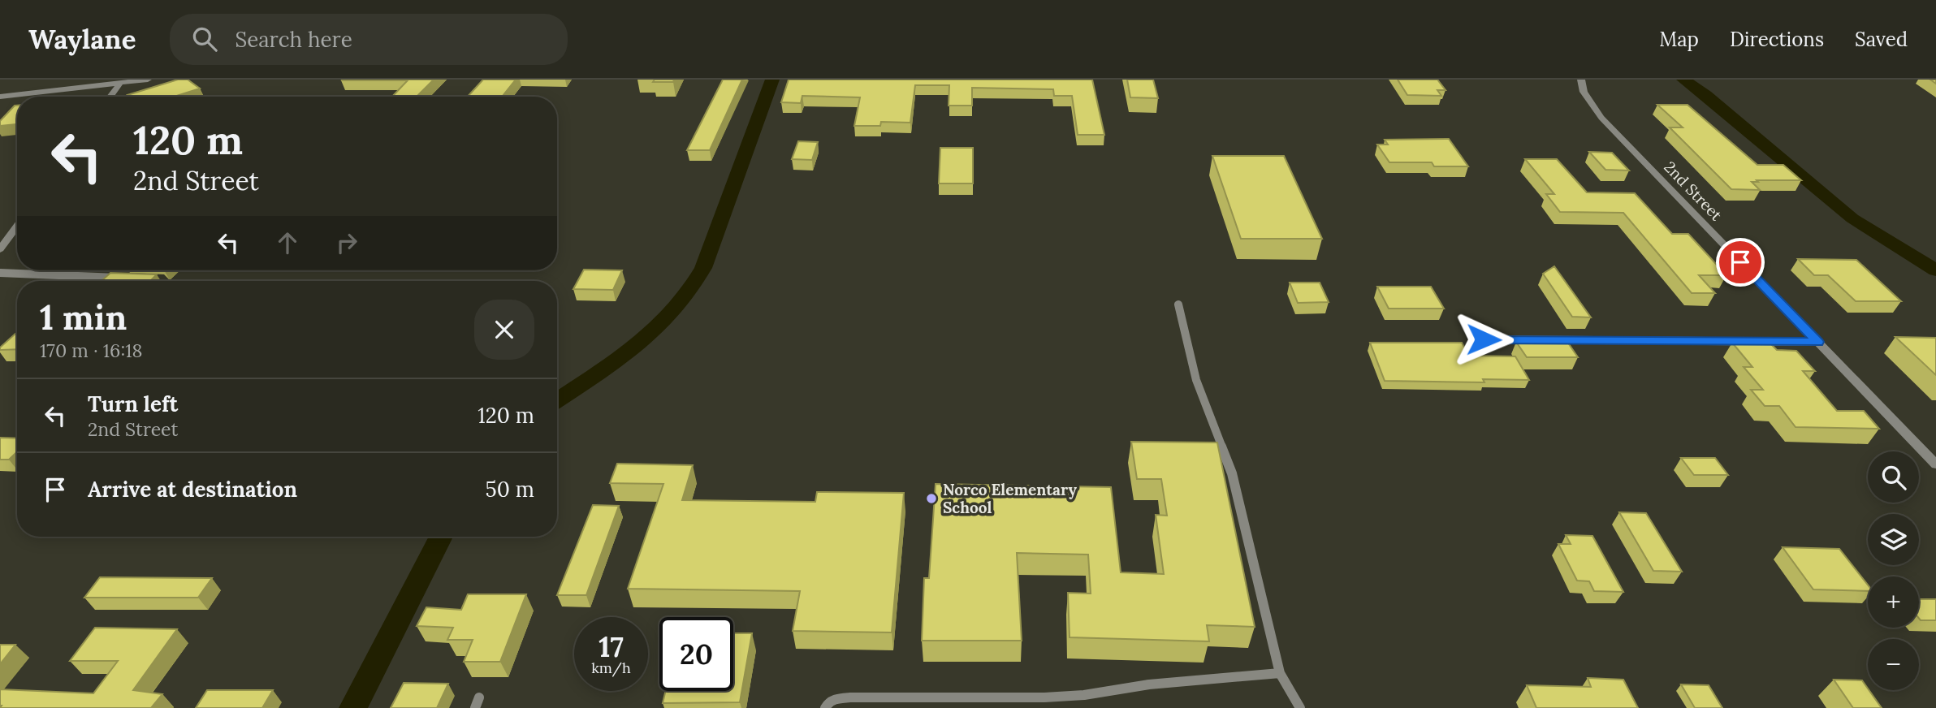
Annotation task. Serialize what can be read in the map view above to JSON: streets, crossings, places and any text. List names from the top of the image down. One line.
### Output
{"streets":{"street":["2nd Street"]},"places":["Norco Elementary School"],"page":{"header":"Waylane","search":"Search here","nav":["Map","Directions","Saved"],"turn":["120 m","2nd Street"],"heading":["1 min","170 m · 16:18"],"list":[{"name":"Turn left","note":"2nd Street","value":"120 m"},{"name":"Arrive at destination","value":"50 m"}],"map_buttons":["+","−"],"speed":"17 km/h","limit":"20"}}
